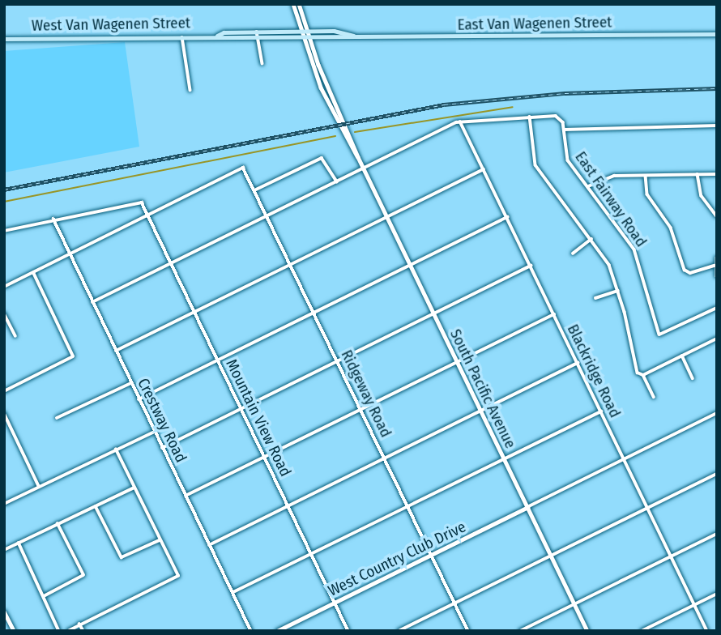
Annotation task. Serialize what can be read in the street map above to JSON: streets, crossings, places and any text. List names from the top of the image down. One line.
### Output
{"streets":{"main road":["East Van Wagenen Street","West Van Wagenen Street"],"street":["East Fairway Road","Blackridge Road","South Pacific Avenue","Ridgeway Road","Mountain View Road","Crestway Road","West Country Club Drive"]},"crossings":[["East Van Wagenen Street","West Van Wagenen Street"],["East Van Wagenen Street","South Pacific Avenue"],["West Van Wagenen Street","South Pacific Avenue"],["South Pacific Avenue","West Country Club Drive"],["Ridgeway Road","Mountain View Road"],["Ridgeway Road","West Country Club Drive"],["Mountain View Road","West Country Club Drive"]]}
